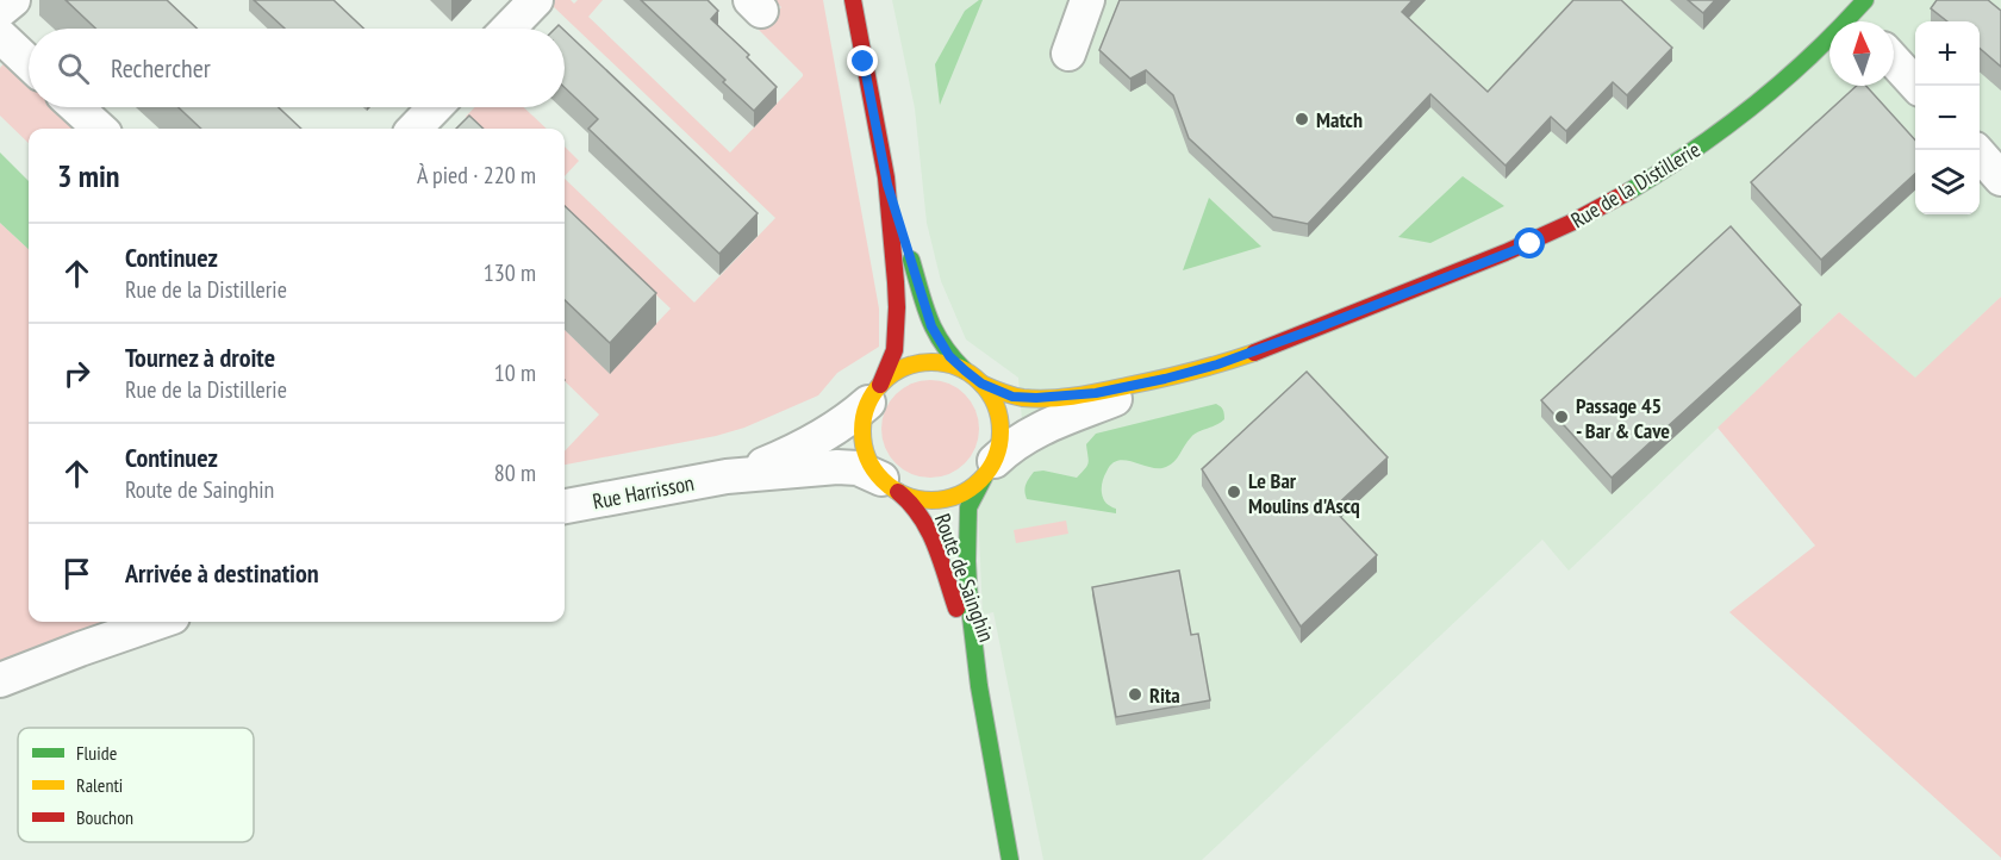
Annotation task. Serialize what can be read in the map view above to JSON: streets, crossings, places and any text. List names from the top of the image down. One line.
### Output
{"streets":{"street":["Rue de la Distillerie","Rue Harrisson","Route de Sainghin"]},"crossings":[["Rue de la Distillerie","Rue Harrisson"],["Rue de la Distillerie","Route de Sainghin"],["Rue Harrisson","Route de Sainghin"]],"places":["Match","Passage 45 - Bar & Cave","Le Bar Moulins d'Ascq","Rita"],"legend":["Fluide","Ralenti","Bouchon"],"north":"top","page":{"map_buttons":["+","−"],"search":"Rechercher","heading":["3 min","À pied · 220 m"],"list":[["Continuez","Rue de la Distillerie","130 m"],["Tournez à droite","Rue de la Distillerie","10 m"],["Continuez","Route de Sainghin","80 m"],"Arrivée à destination"]}}
